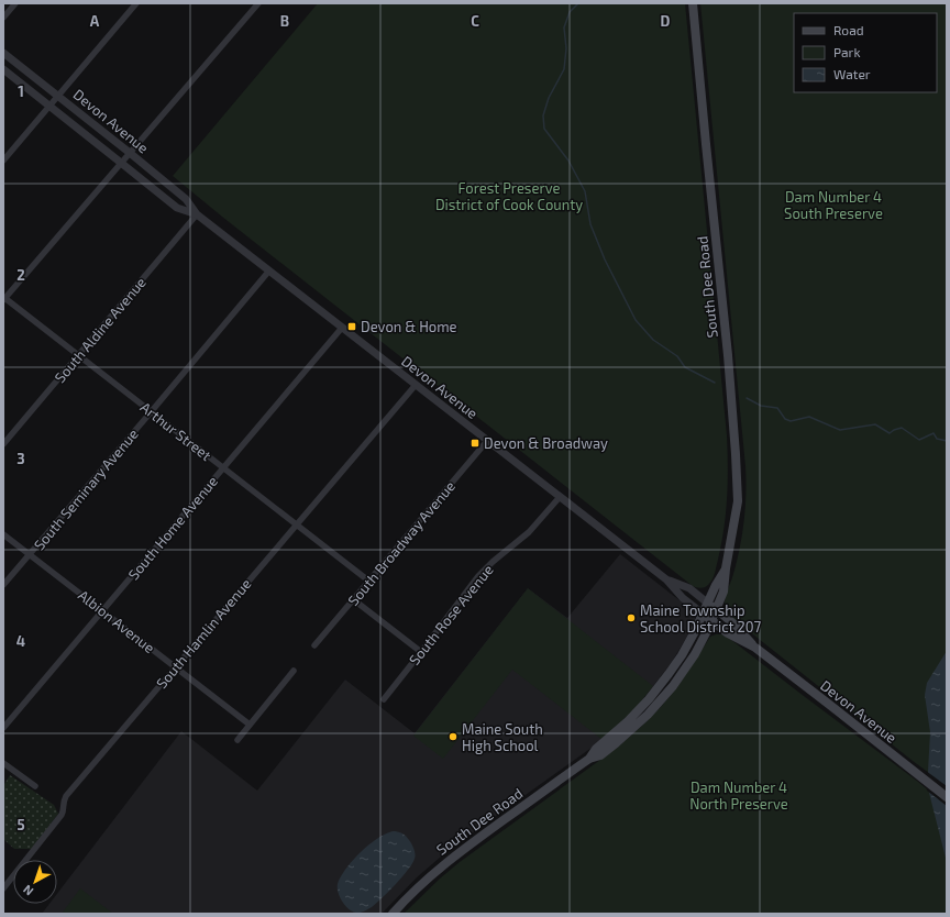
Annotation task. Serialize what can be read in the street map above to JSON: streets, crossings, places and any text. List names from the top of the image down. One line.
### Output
{"streets":{"main road":["Devon Avenue","South Dee Road"],"street":["South Aldine Avenue","Arthur Street","South Seminary Avenue","South Home Avenue","South Broadway Avenue","South Rose Avenue","Albion Avenue","South Hamlin Avenue"]},"crossings":[["Devon Avenue","South Dee Road"],["Devon Avenue","South Aldine Avenue"],["Devon Avenue","South Seminary Avenue"],["Devon Avenue","South Home Avenue"],["Devon Avenue","South Broadway Avenue"],["Devon Avenue","South Rose Avenue"],["Devon Avenue","South Hamlin Avenue"],["South Aldine Avenue","Arthur Street"],["Arthur Street","South Seminary Avenue"],["Arthur Street","South Home Avenue"],["Arthur Street","South Broadway Avenue"],["Arthur Street","South Hamlin Avenue"],["South Seminary Avenue","Albion Avenue"],["South Home Avenue","Albion Avenue"],["Albion Avenue","South Hamlin Avenue"]],"parks":["Forest Preserve District of Cook County","Dam Number 4 South Preserve","Dam Number 4 North Preserve"],"places":{"transit":["Devon & Home","Devon & Broadway"],"other":["Maine Township School District 207","Maine South High School"]},"legend":["Road","Park","Water"],"north":"bottom left","grid":{"columns":["A","B","C","D"],"rows":["1","2","3","4","5"]}}
